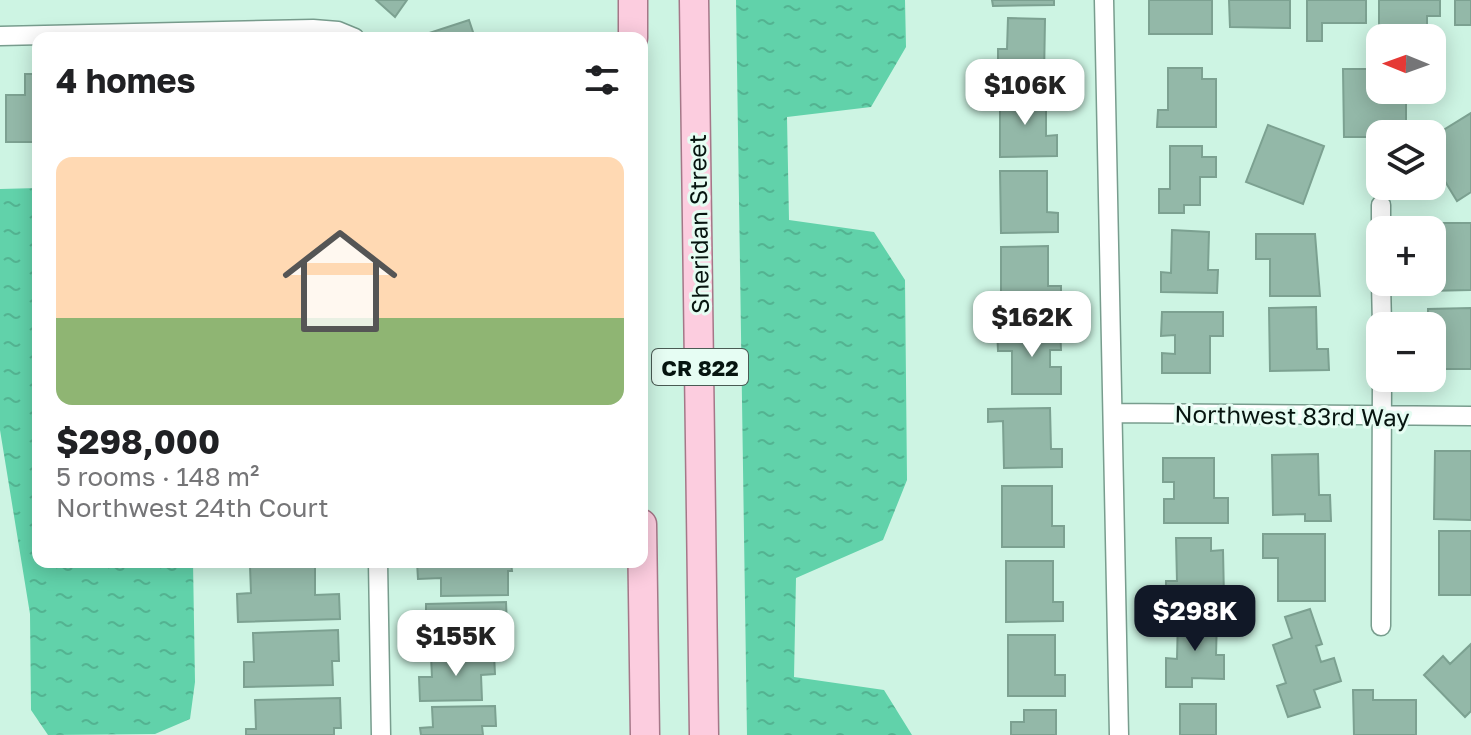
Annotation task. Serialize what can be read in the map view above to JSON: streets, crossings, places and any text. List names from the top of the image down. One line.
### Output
{"streets":{"main road":["Sheridan Street","CR 822"],"street":["Northwest 83rd Way"]},"north":"left","page":{"map_buttons":["+","−"],"heading":"4 homes","price":["$106K","$162K","$298K","$155K"],"list":[{"name":"$298,000","note":"5 rooms · 148 m² · Northwest 24th Court"}]}}
